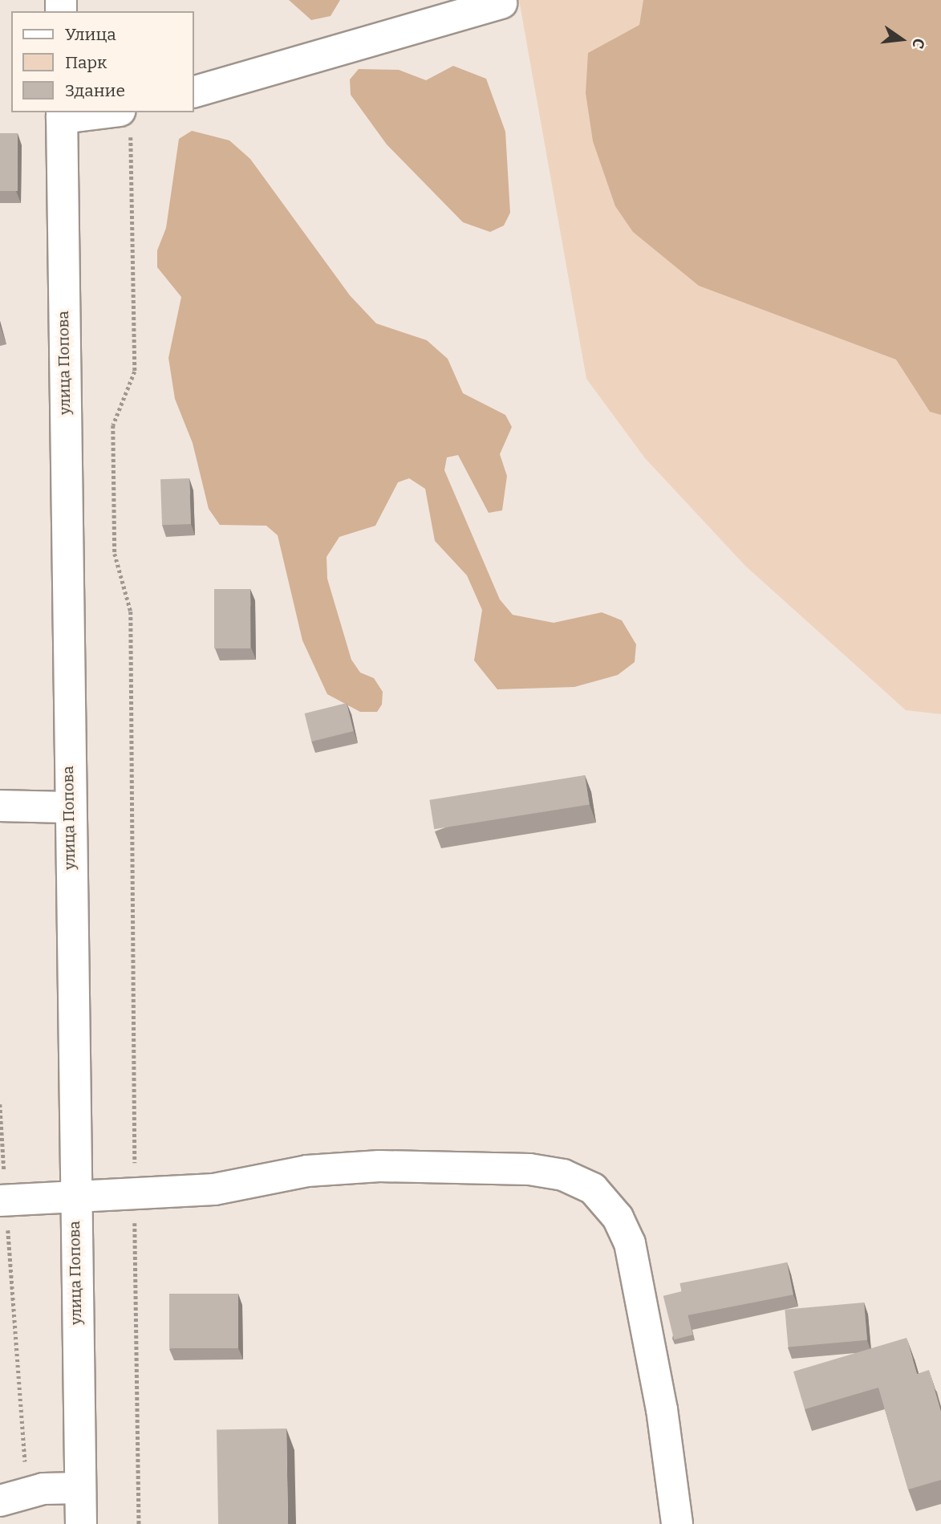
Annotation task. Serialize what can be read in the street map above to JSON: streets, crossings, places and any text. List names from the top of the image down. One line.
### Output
{"streets":{"main road":["улица Попова"]},"legend":["Улица","Парк","Здание"],"north":"right"}
